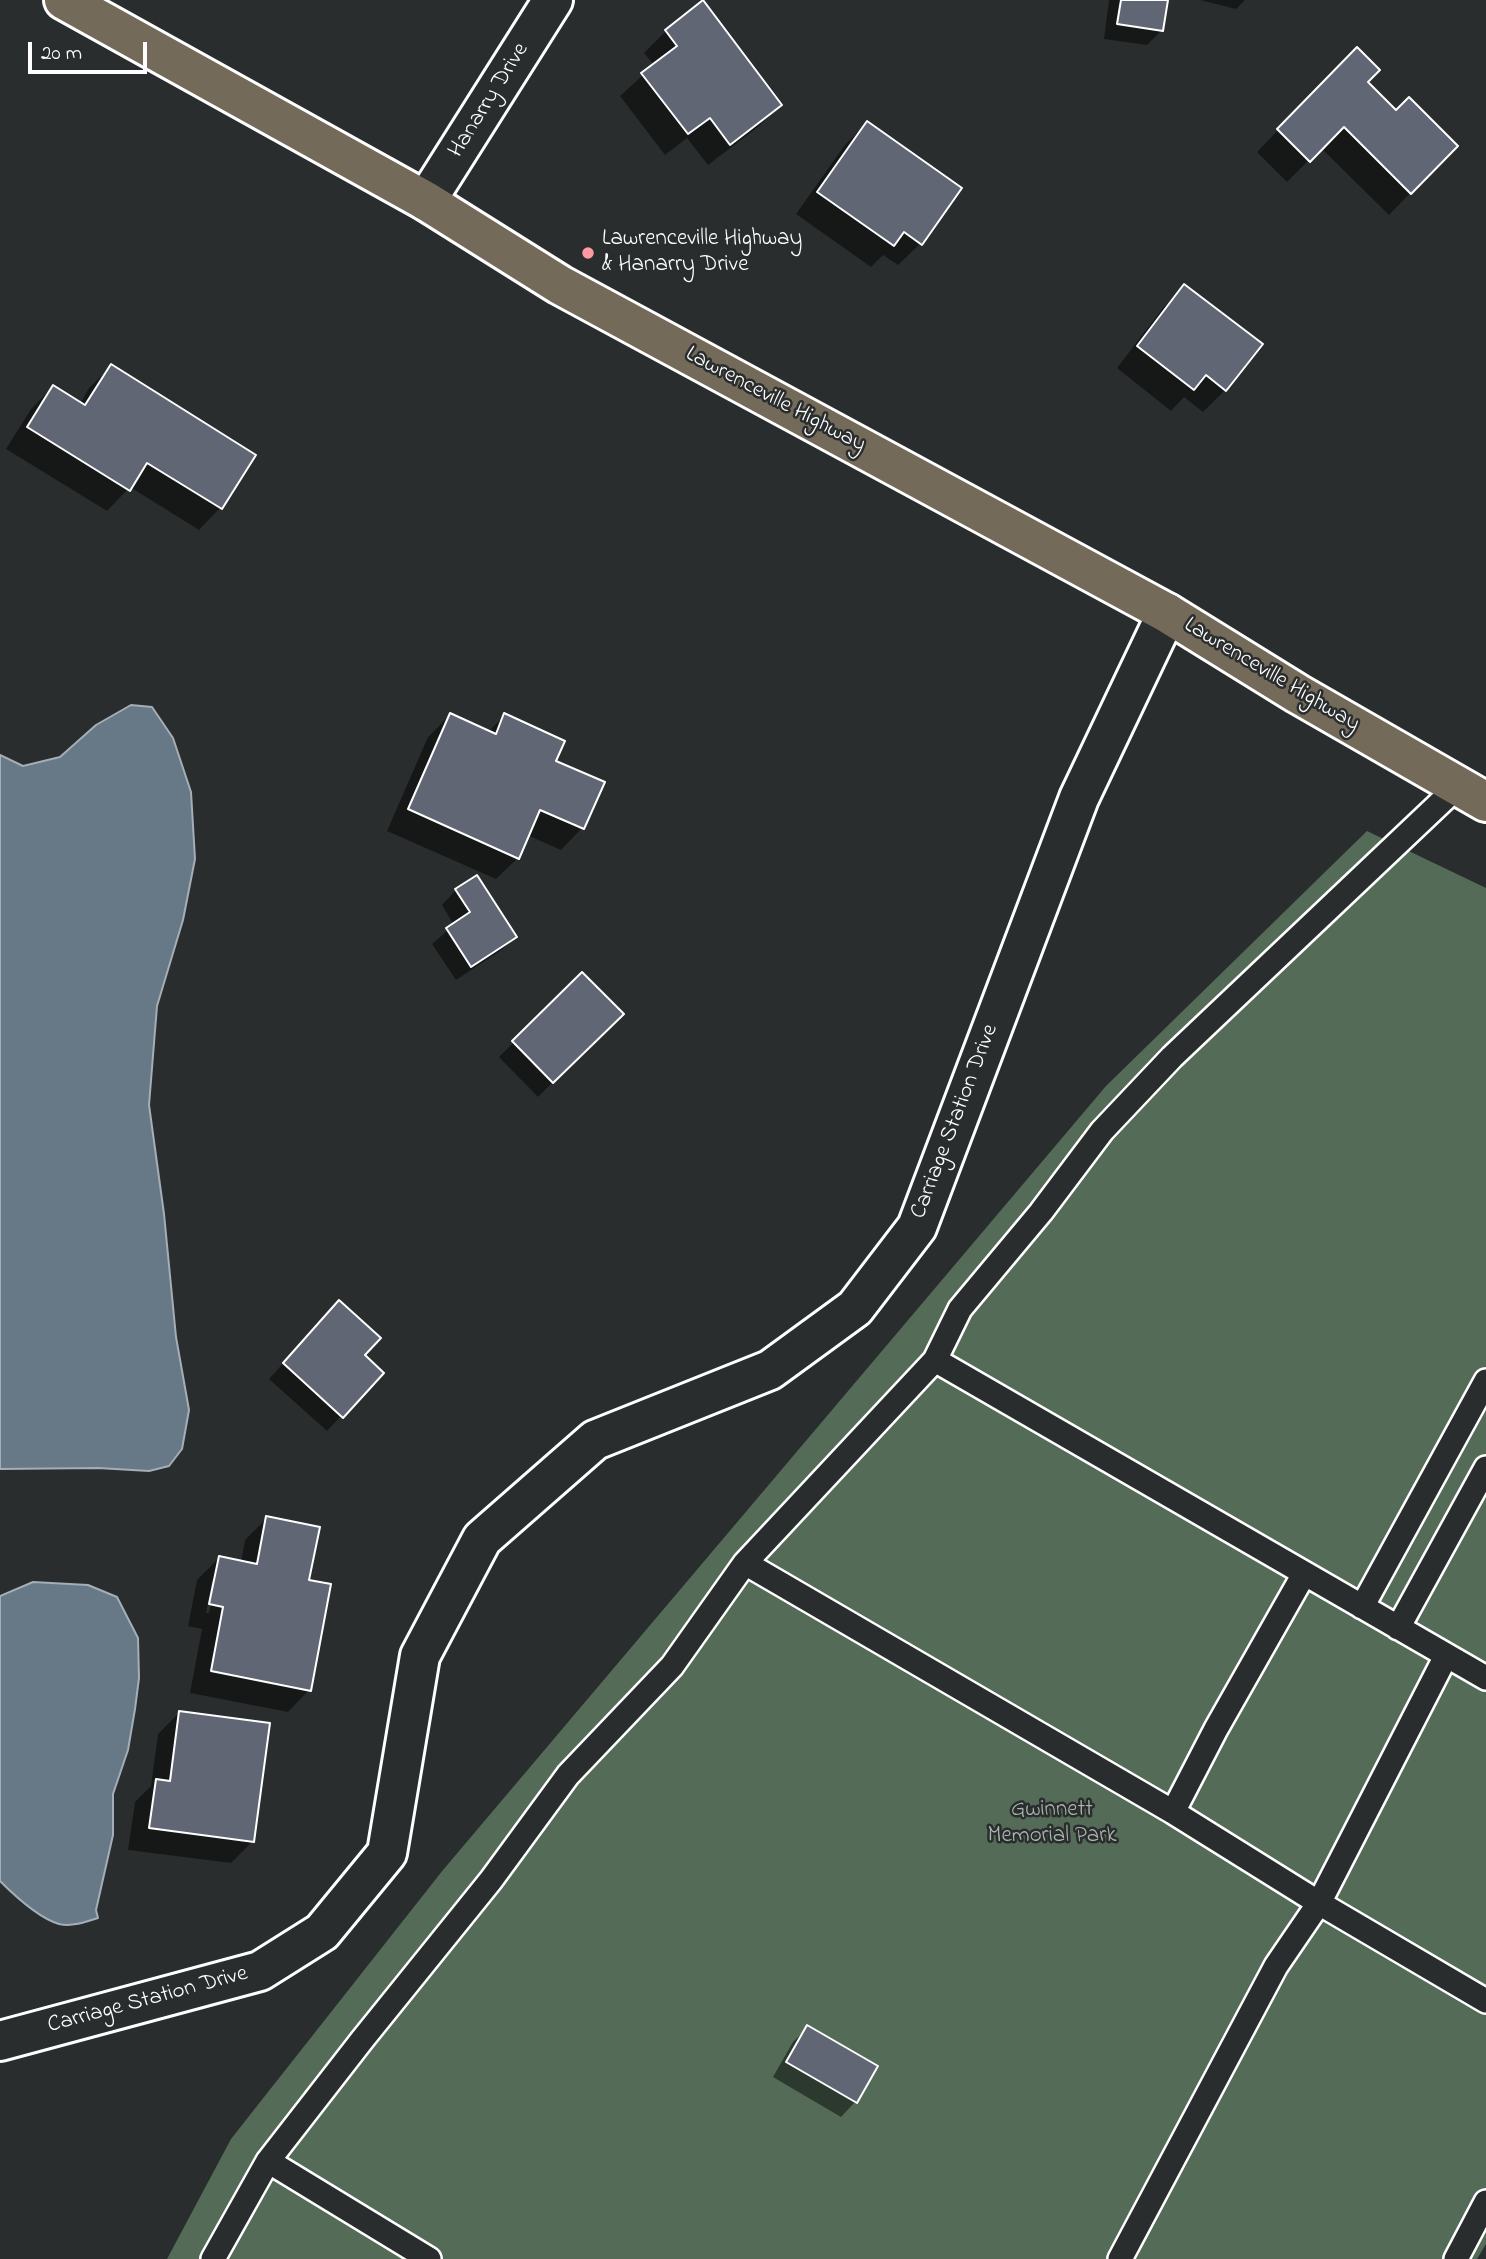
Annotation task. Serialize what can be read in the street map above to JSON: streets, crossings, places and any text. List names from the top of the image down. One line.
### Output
{"streets":{"main road":["Lawrenceville Highway"],"street":["Hanarry Drive","Carriage Station Drive"]},"crossings":[["Hanarry Drive","Lawrenceville Highway"],["Lawrenceville Highway","Carriage Station Drive"]],"parks":["Gwinnett Memorial Park"],"places":["Lawrenceville Highway & Hanarry Drive"],"scale_bar":"20 m"}
